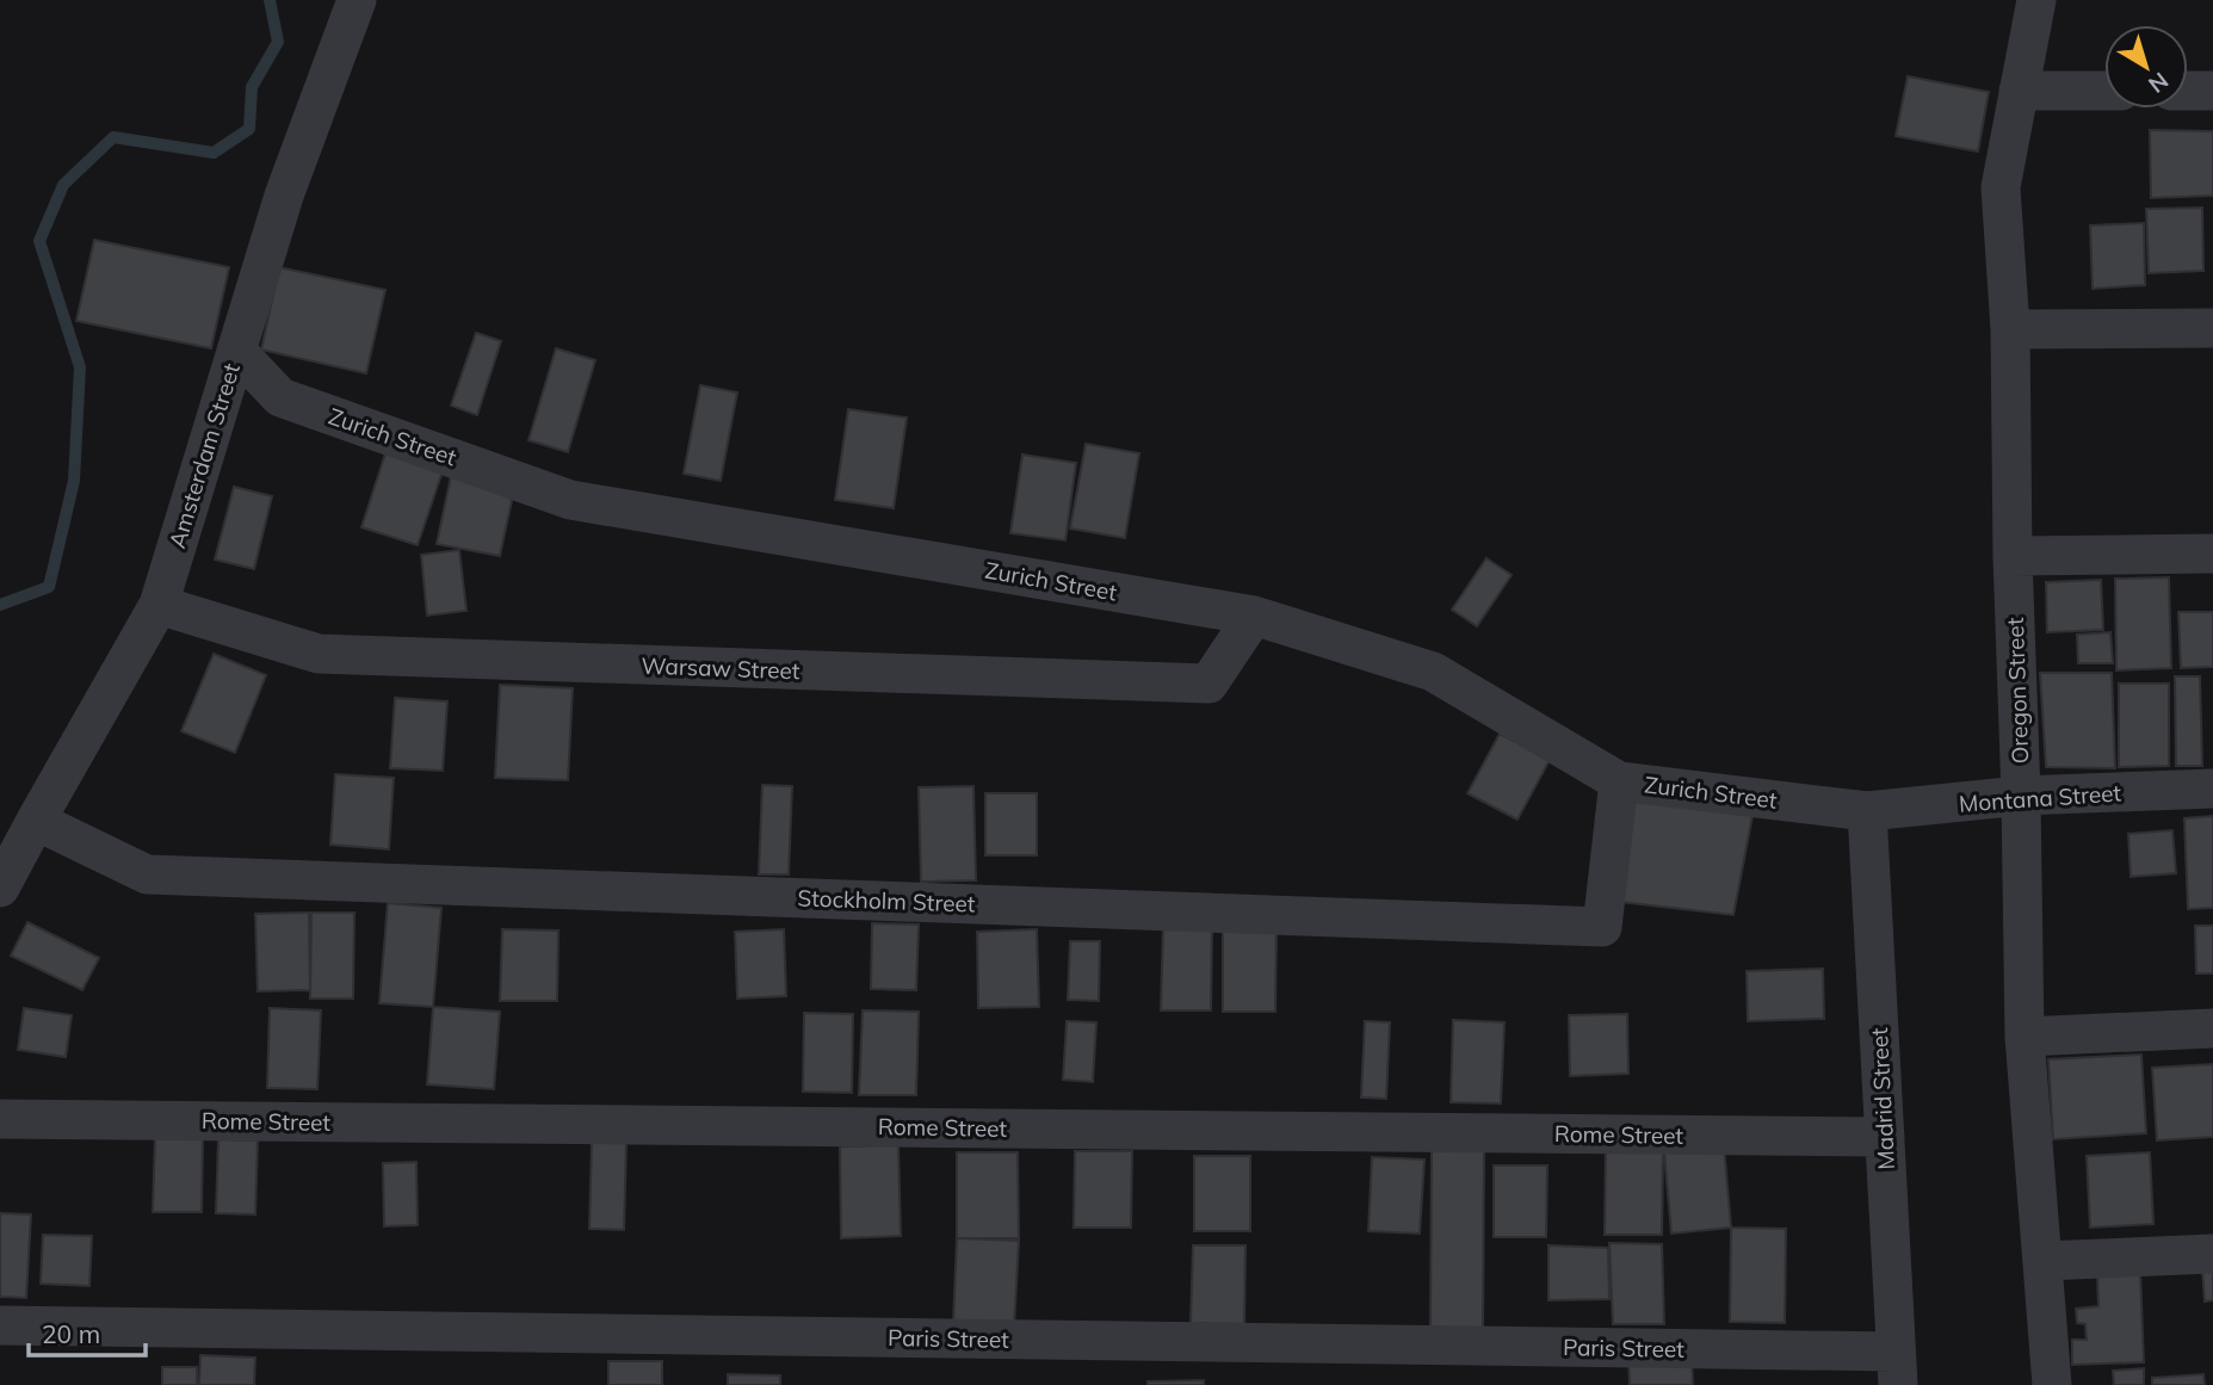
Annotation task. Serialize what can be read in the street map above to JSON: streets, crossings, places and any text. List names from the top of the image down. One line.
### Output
{"streets":{"street":["Zurich Street","Amsterdam Street","Warsaw Street","Oregon Street","Montana Street","Stockholm Street","Madrid Street","Rome Street","Paris Street"]},"crossings":[["Zurich Street","Amsterdam Street"],["Zurich Street","Warsaw Street"],["Zurich Street","Montana Street"],["Zurich Street","Stockholm Street"],["Zurich Street","Madrid Street"],["Amsterdam Street","Warsaw Street"],["Amsterdam Street","Stockholm Street"],["Oregon Street","Montana Street"],["Montana Street","Madrid Street"],["Madrid Street","Rome Street"],["Madrid Street","Paris Street"]],"scale_bar":"20 m","north":"bottom right"}
